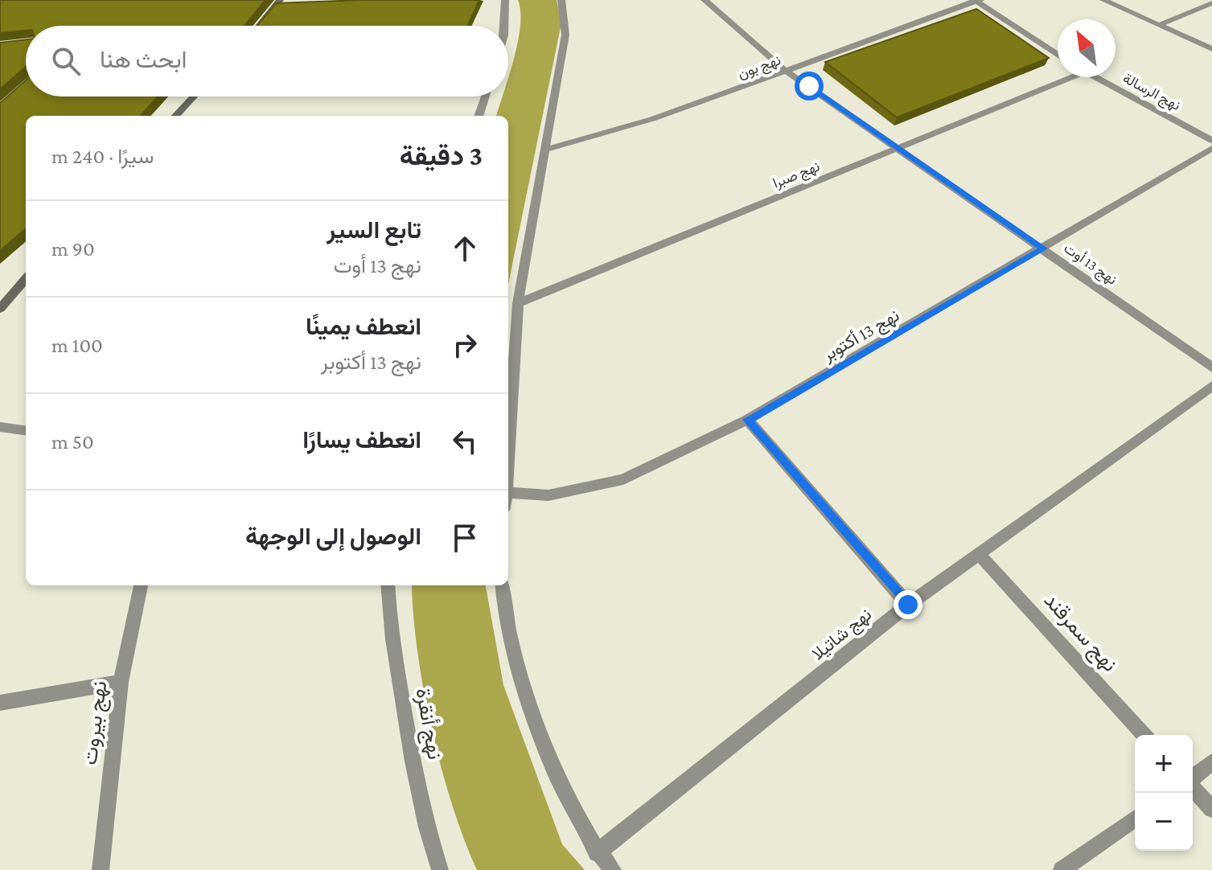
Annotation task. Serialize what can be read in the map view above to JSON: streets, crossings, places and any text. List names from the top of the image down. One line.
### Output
{"streets":{"street":["نهج بون","نهج الرسالة","نهج صبرا","نهج 13 أوت","نهج 13 أكتوبر","نهج سمرقند","نهج شاتيلا","نهج بيروت","نهج أنقرة"]},"crossings":[["نهج بون","نهج 13 أوت"],["نهج صبرا","نهج 13 أوت"],["نهج 13 أوت","نهج 13 أكتوبر"],["نهج سمرقند","نهج شاتيلا"]],"north":"top left","page":{"search":"ابحث هنا","heading":["3 دقيقة","سيرًا · 240 m"],"list":[["تابع السير","نهج 13 أوت","90 m"],["انعطف يمينًا","نهج 13 أكتوبر","100 m"],["انعطف يسارًا","50 m"],"الوصول إلى الوجهة"],"map_buttons":["+","−"]}}
